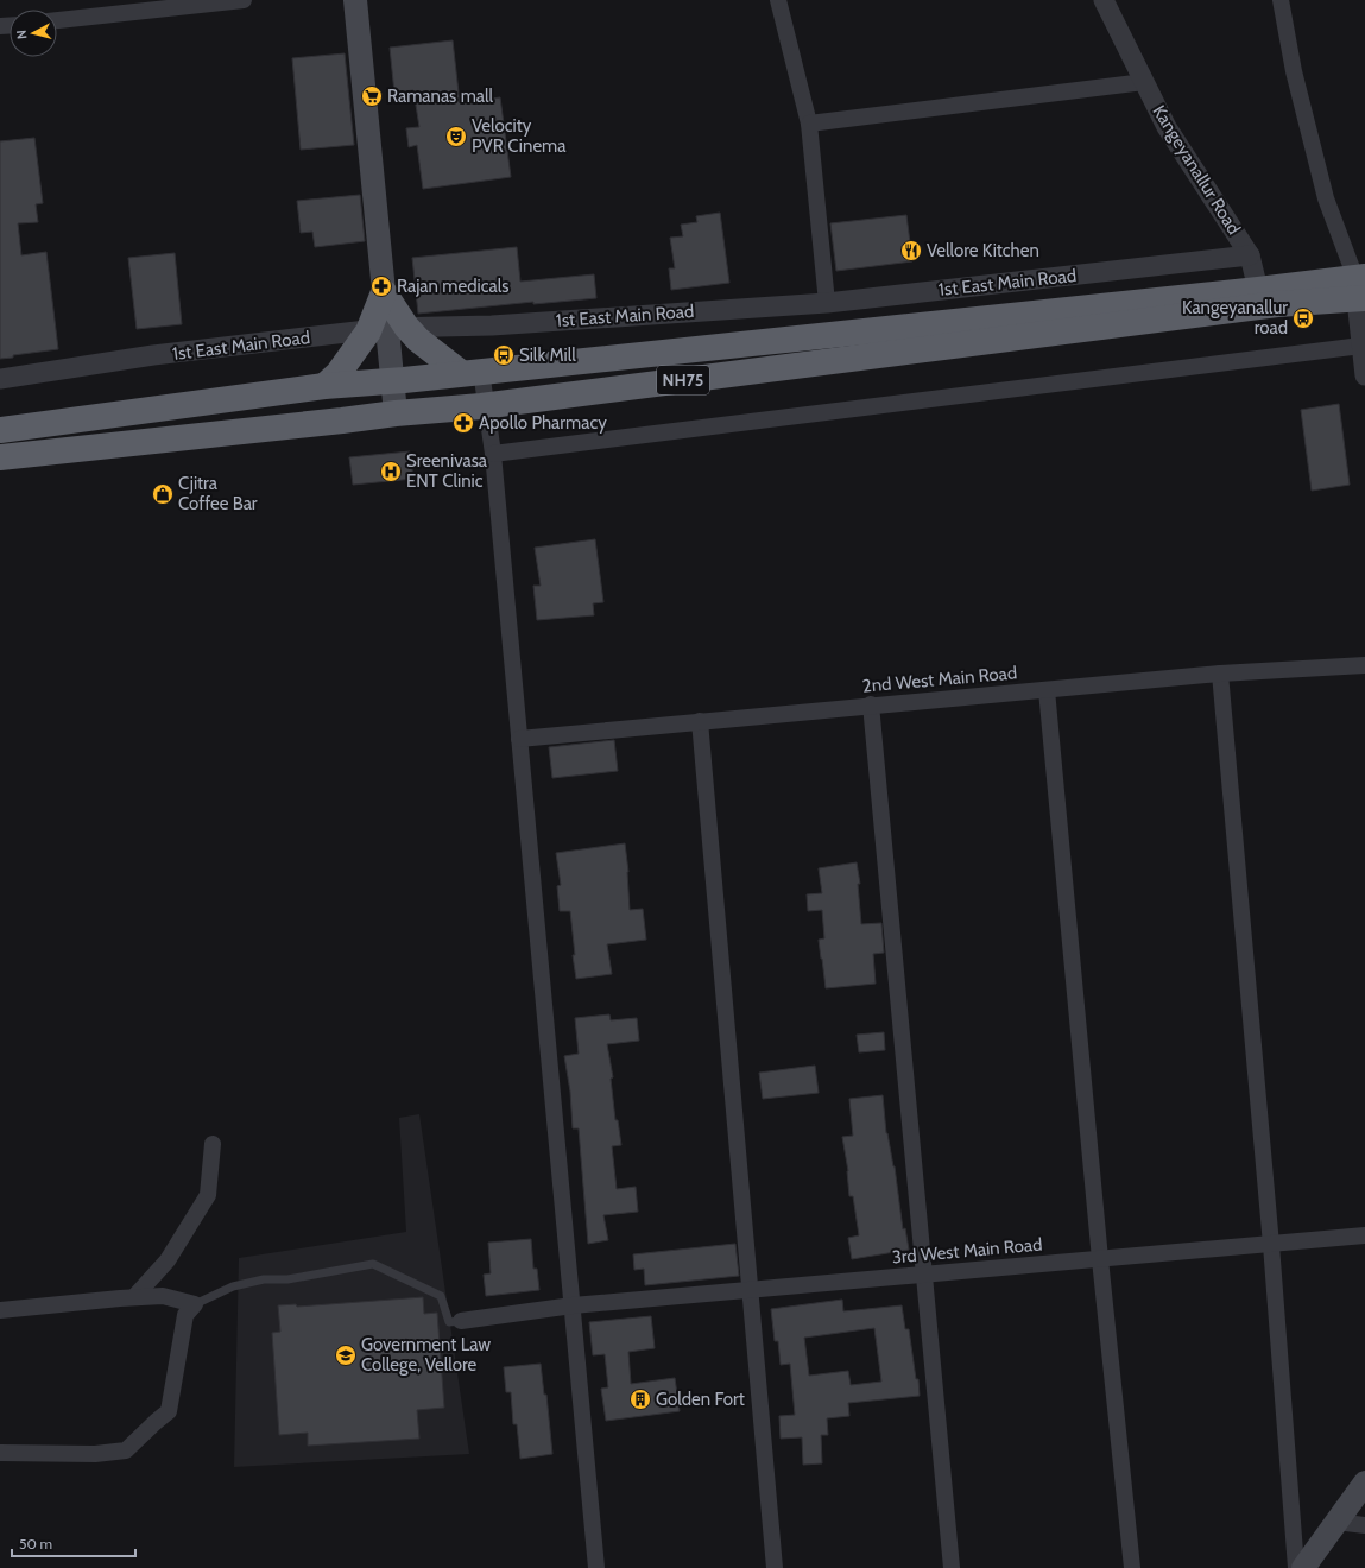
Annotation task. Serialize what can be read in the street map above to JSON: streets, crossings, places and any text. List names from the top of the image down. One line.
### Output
{"streets":{"highway":["NH75"],"street":["Kangeyanallur Road","1st East Main Road","2nd West Main Road","3rd West Main Road"]},"crossings":[["Kangeyanallur Road","1st East Main Road"],["Kangeyanallur Road","NH75"]],"places":{"supermarket":["Ramanas mall"],"theatre":["Velocity PVR Cinema"],"restaurant":["Vellore Kitchen"],"pharmacy":["Rajan medicals","Apollo Pharmacy"],"bus stop":["Kangeyanallur road","Silk Mill"],"hospital":["Sreenivasa ENT Clinic"],"shop":["Cjitra Coffee Bar"],"school or university":["Government Law College, Vellore"],"building":["Golden Fort"]},"scale_bar":"50 m","north":"left"}
